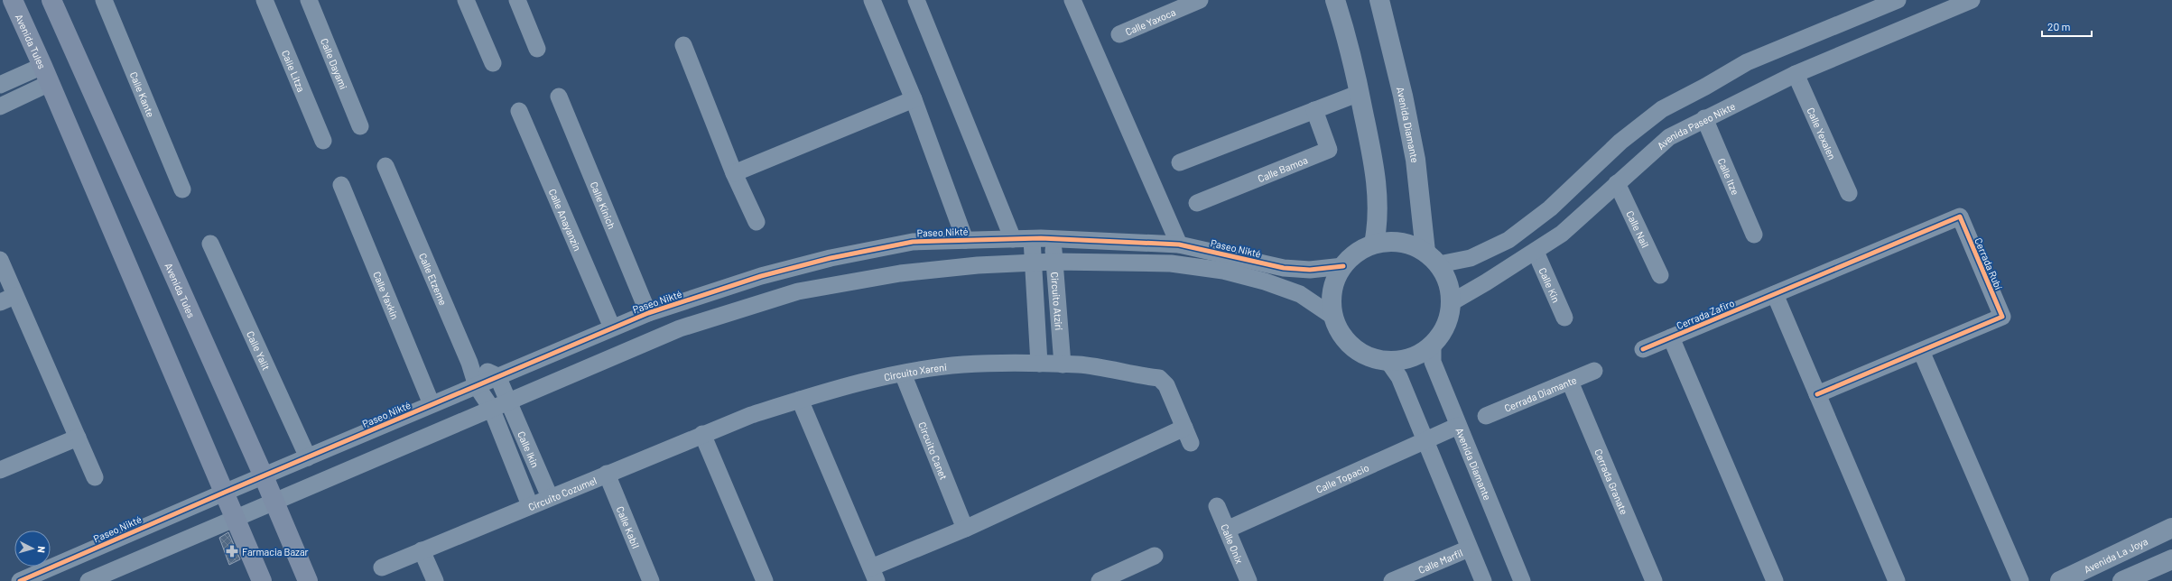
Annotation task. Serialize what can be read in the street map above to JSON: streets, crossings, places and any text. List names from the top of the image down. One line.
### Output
{"streets":{"main road":["Avenida Tules"],"street":["Calle Yaxoca","Calle Dayami","Calle Litza","Calle Kante","Avenida Diamante","Avenida Paseo Nikte","Calle Yexalen","Calle Bamoa","Calle Itze","Calle Kinich","Calle Anayanzin","Calle Nail","Paseo Nikté","Cerrada Rubí","Calle Etzeme","Calle Kin","Calle Yaxkin","Circuito Atziri","Cerrada Zafiro","Calle Yalit","Circuito Xareni","Cerrada Diamante","Calle Ikin","Circuito Canet","Calle Topacio","Cerrada Granate","Circuito Cozumel","Calle Kabil","Calle Onix","Avenida La Joya","Calle Marfil"]},"crossings":[["Avenida Tules","Paseo Nikté"],["Avenida Diamante","Avenida Paseo Nikte"],["Avenida Diamante","Paseo Nikté"],["Avenida Diamante","Calle Topacio"],["Avenida Paseo Nikte","Calle Yexalen"],["Avenida Paseo Nikte","Calle Itze"],["Avenida Paseo Nikte","Calle Nail"],["Avenida Paseo Nikte","Paseo Nikté"],["Avenida Paseo Nikte","Calle Kin"],["Calle Kinich","Paseo Nikté"],["Calle Anayanzin","Paseo Nikté"],["Paseo Nikté","Calle Yaxkin"],["Paseo Nikté","Circuito Atziri"],["Paseo Nikté","Calle Yalit"],["Paseo Nikté","Calle Ikin"],["Cerrada Rubí","Cerrada Zafiro"],["Circuito Atziri","Circuito Xareni"],["Circuito Xareni","Circuito Canet"],["Circuito Xareni","Circuito Cozumel"],["Cerrada Diamante","Cerrada Granate"],["Calle Ikin","Circuito Cozumel"],["Calle Topacio","Calle Onix"],["Circuito Cozumel","Calle Kabil"]],"places":{"pharmacy":["Farmacia Bazar"]},"scale_bar":"20 m","north":"right"}
